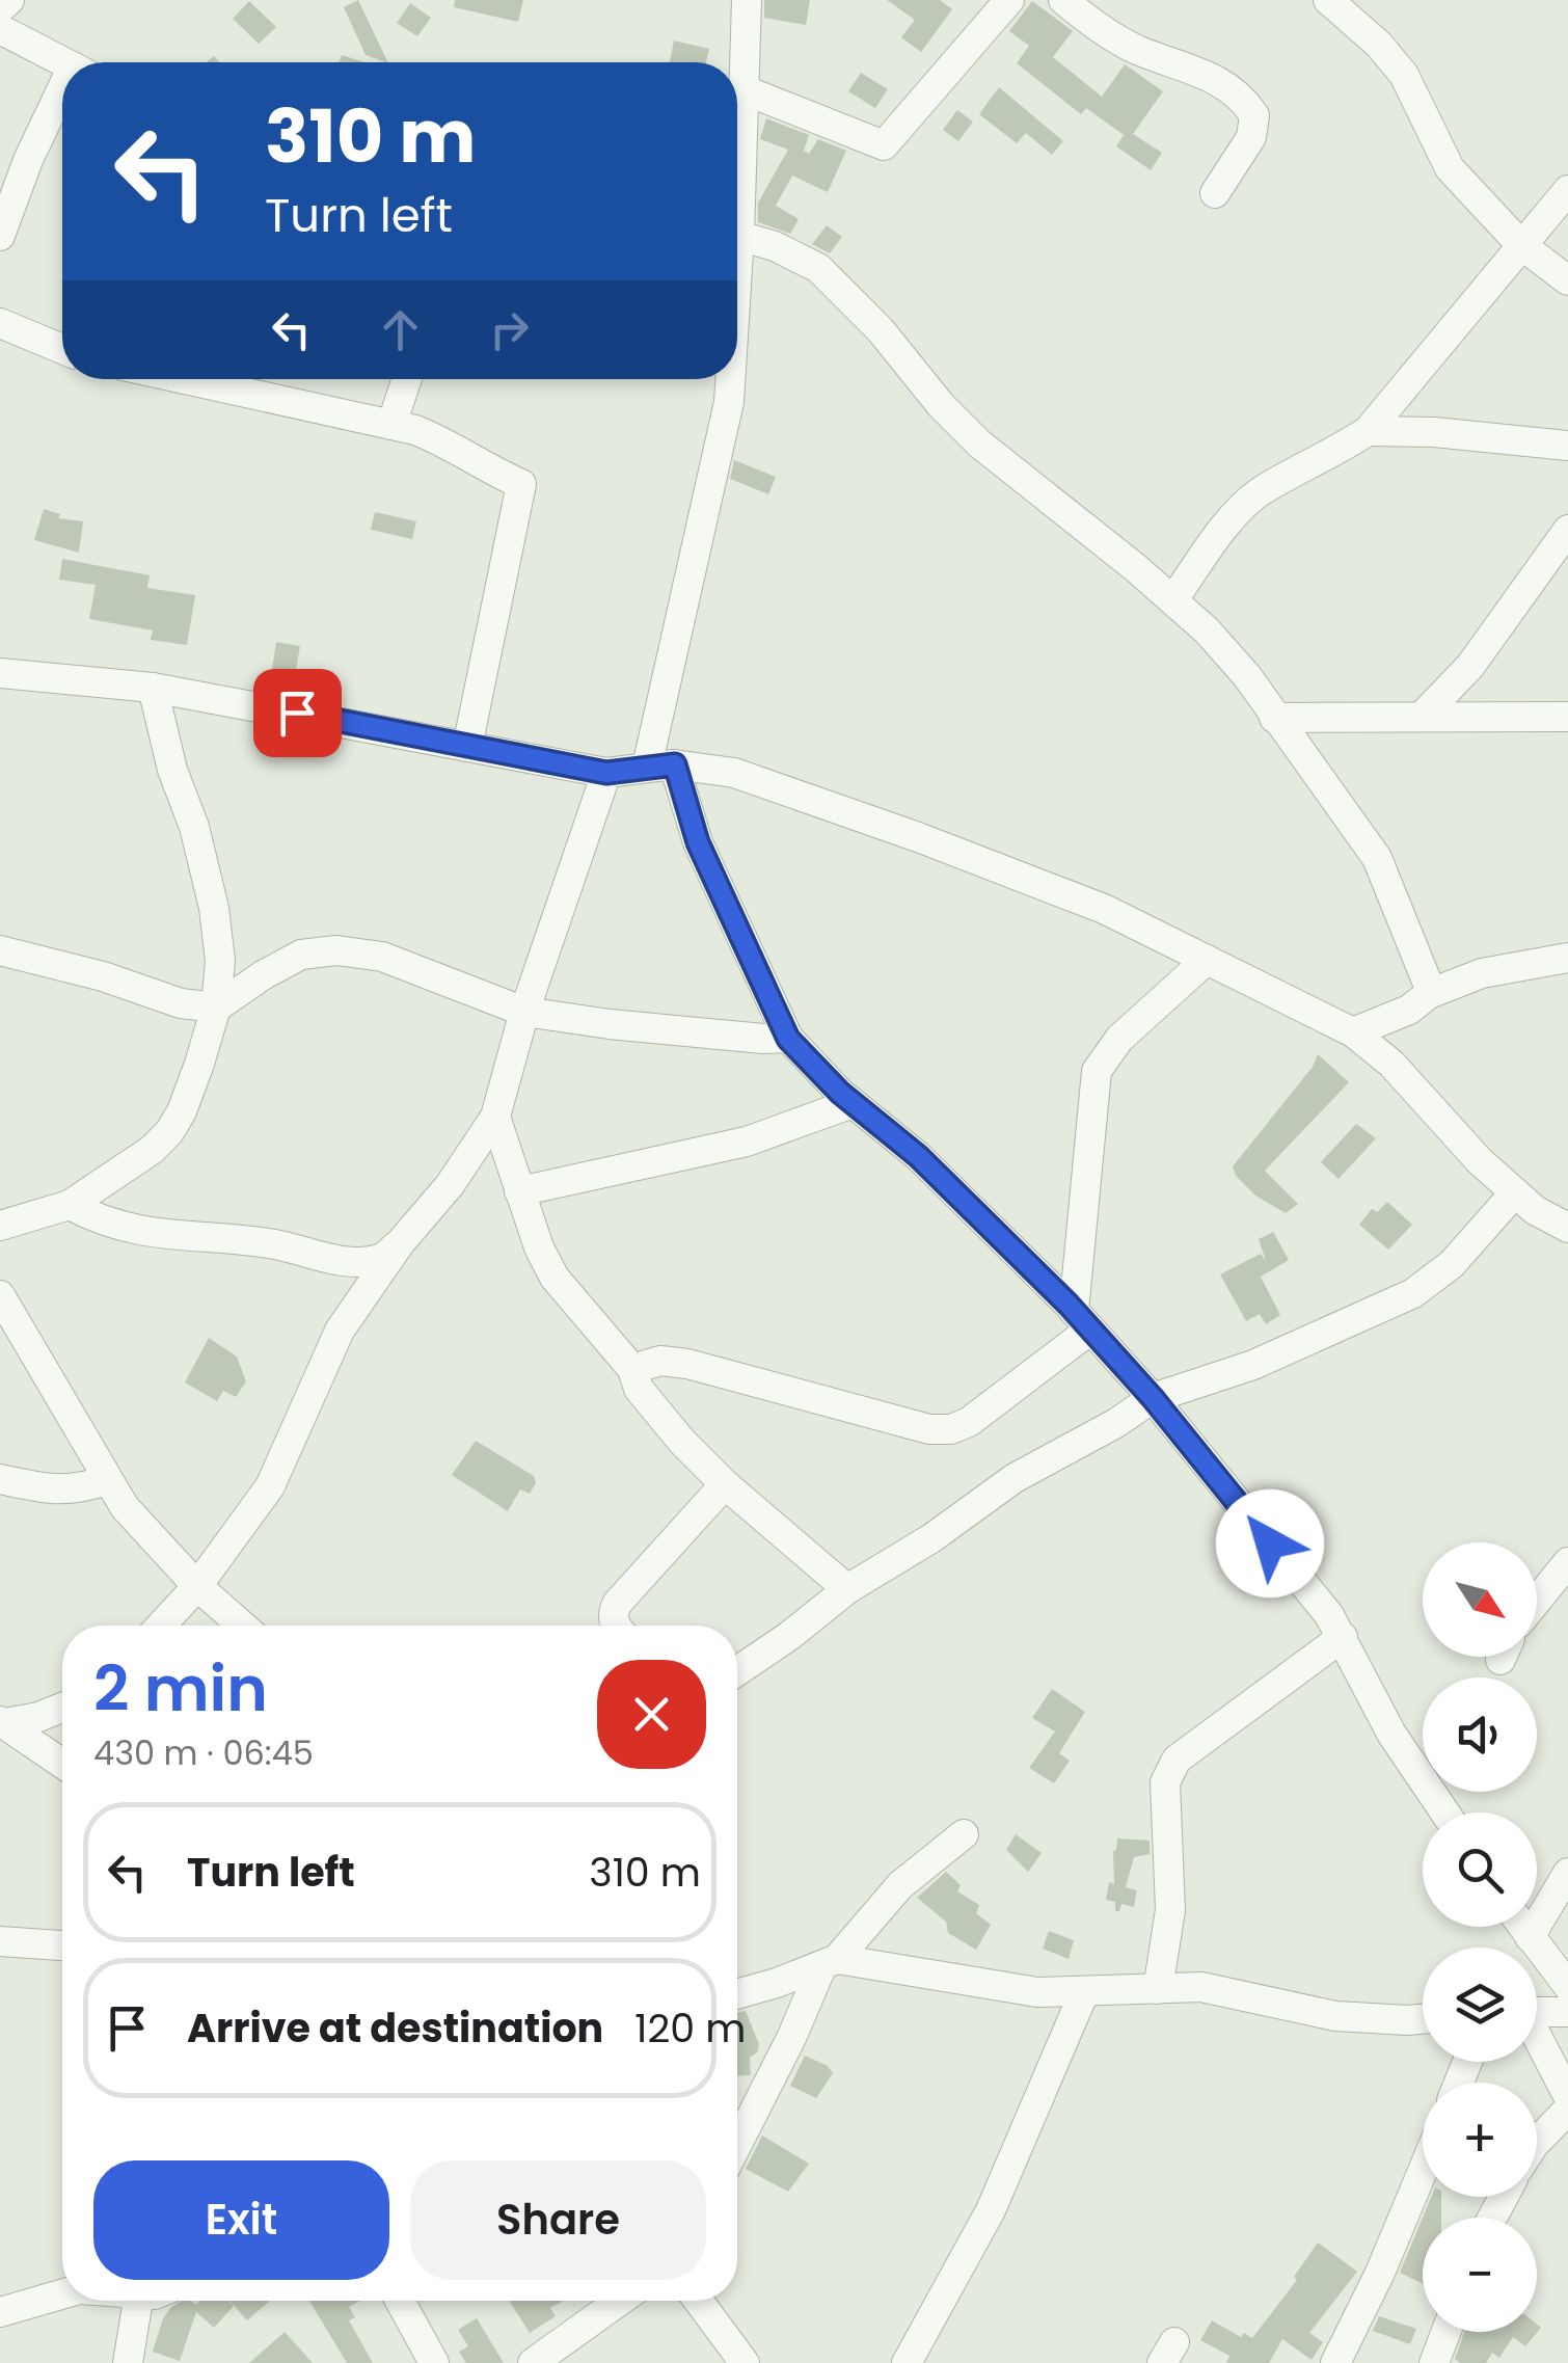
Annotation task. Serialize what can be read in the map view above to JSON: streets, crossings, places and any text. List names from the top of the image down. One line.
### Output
{"north":"bottom right","page":{"turn":["310 m","Turn left"],"map_buttons":["+","−"],"heading":["2 min","430 m · 06:45"],"list":[{"name":"Turn left","value":"310 m"},{"name":"Arrive at destination","value":"120 m"}],"buttons":["Exit","Share"]}}
